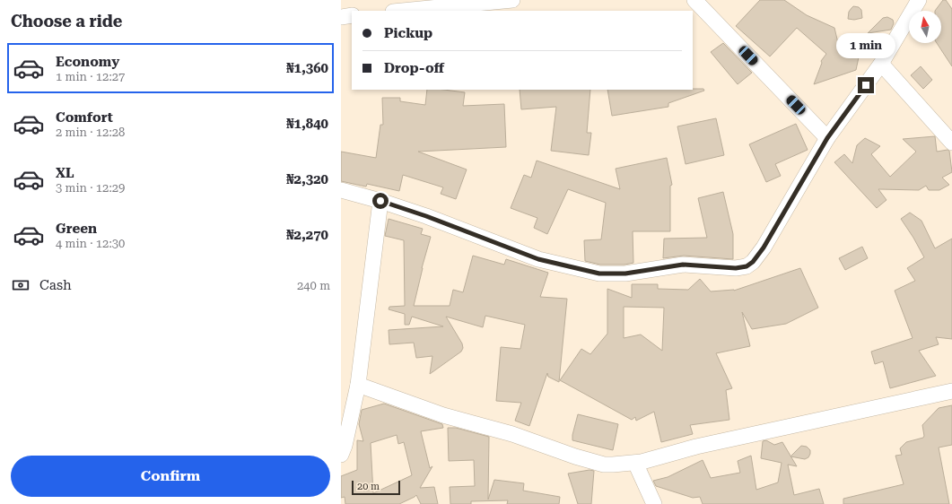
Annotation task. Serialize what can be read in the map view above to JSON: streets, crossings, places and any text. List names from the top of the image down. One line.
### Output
{"scale_bar":"20 m","north":"top","page":{"heading":"Choose a ride","banner":["Pickup","Drop-off"],"bubble":"1 min","list":[{"name":"Economy","note":"1 min · 12:27","value":"₦1,360"},{"name":"Comfort","note":"2 min · 12:28","value":"₦1,840"},{"name":"XL","note":"3 min · 12:29","value":"₦2,320"},{"name":"Green","note":"4 min · 12:30","value":"₦2,270"}],"pay":["Cash","240 m"],"buttons":"Confirm","scale":"20 m"}}
